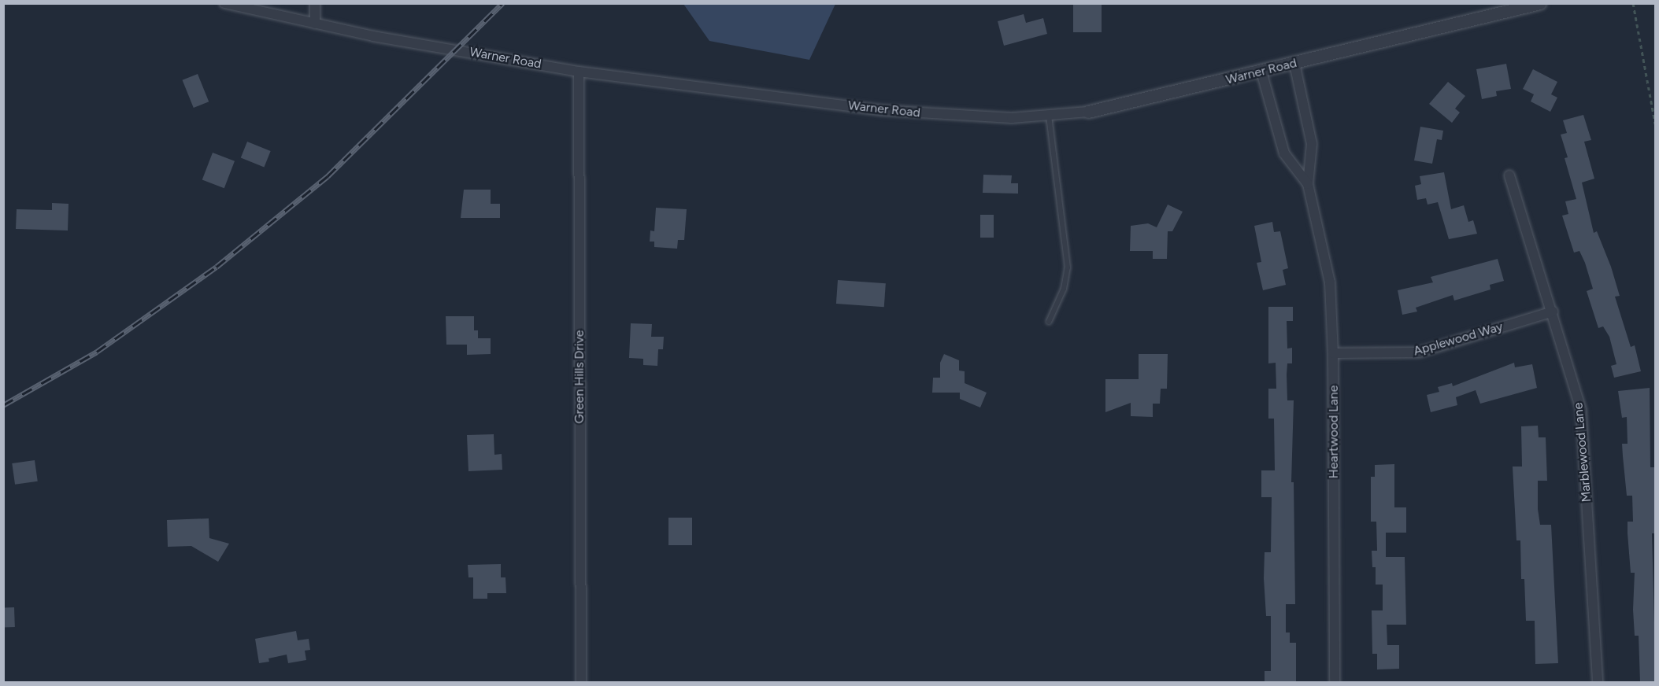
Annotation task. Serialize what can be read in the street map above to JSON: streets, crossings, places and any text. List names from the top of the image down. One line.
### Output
{"streets":{"street":["Warner Road","Applewood Way","Green Hills Drive","Heartwood Lane","Marblewood Lane"]},"crossings":[["Warner Road","Green Hills Drive"],["Warner Road","Heartwood Lane"],["Applewood Way","Heartwood Lane"],["Applewood Way","Marblewood Lane"]]}
